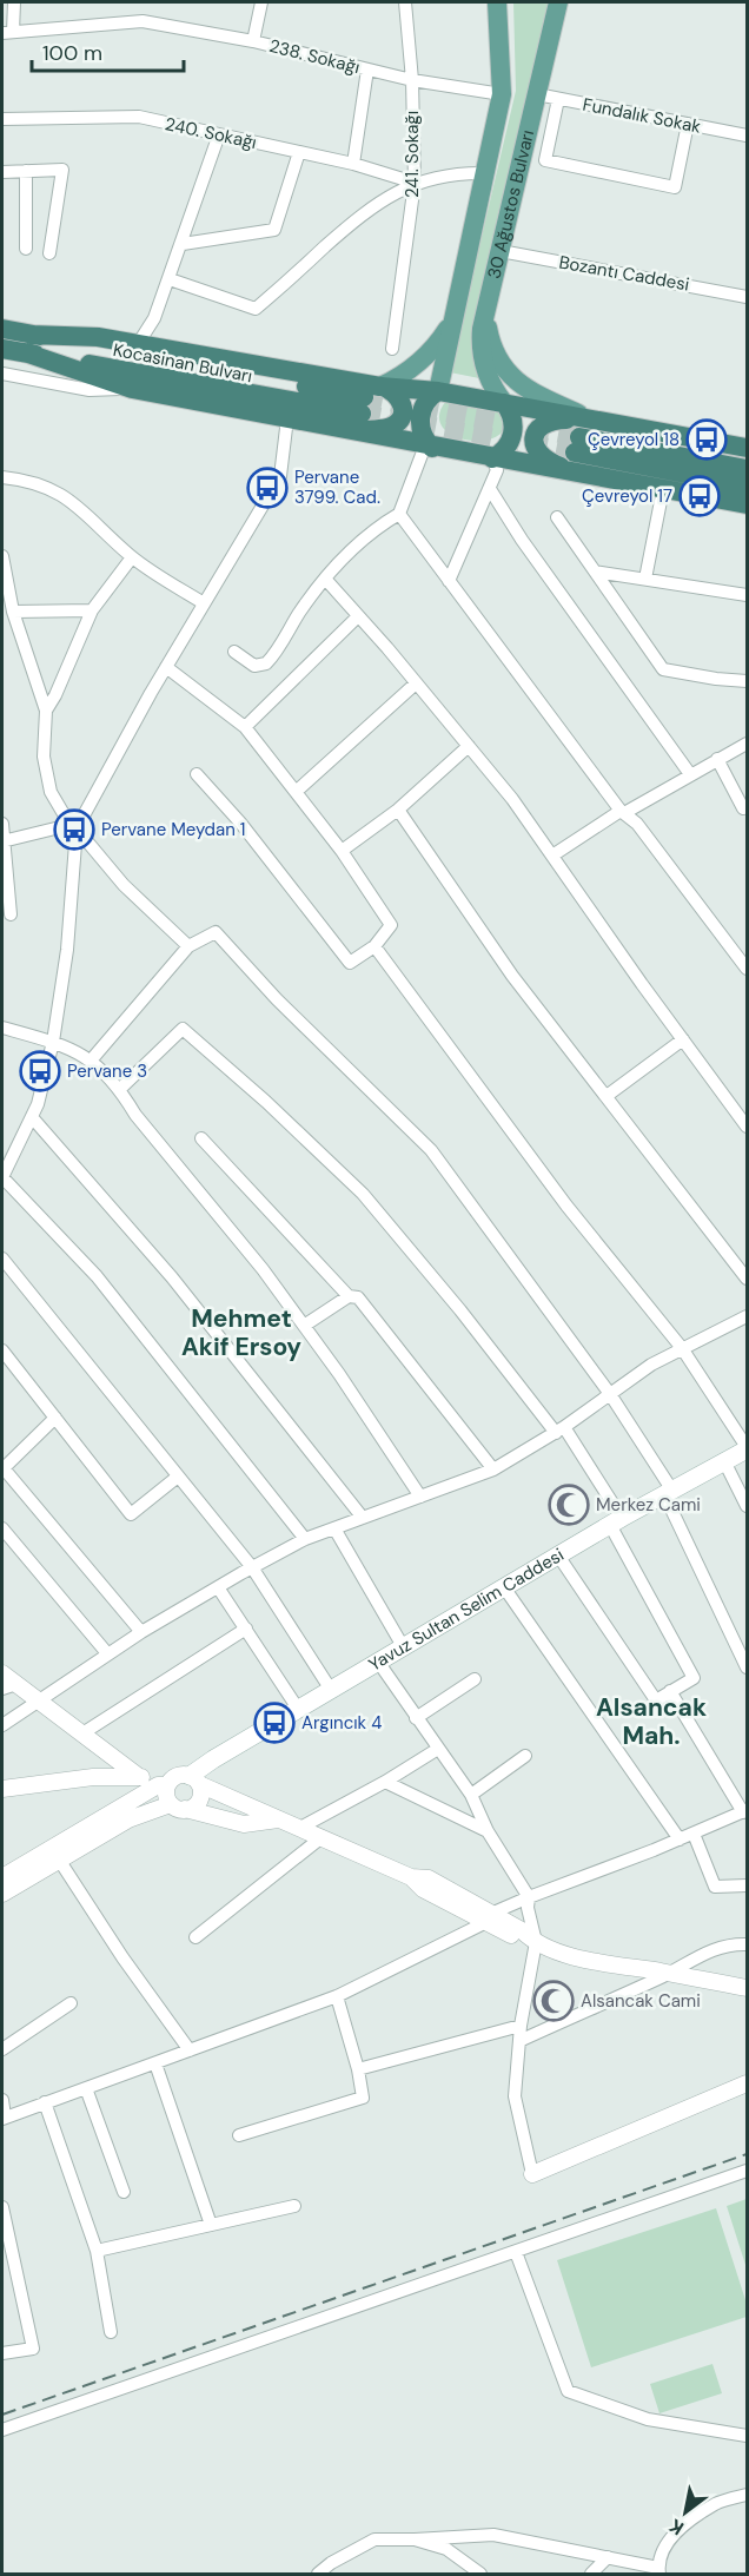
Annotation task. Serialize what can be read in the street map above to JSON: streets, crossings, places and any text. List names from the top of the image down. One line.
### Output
{"streets":{"highway":["Kocasinan Bulvarı"],"main road":["30 Ağustos Bulvarı","Yavuz Sultan Selim Caddesi"],"street":["238. Sokağı","Fundalık Sokak","240. Sokağı","241. Sokağı","Bozantı Caddesi"]},"crossings":[["238. Sokağı","241. Sokağı"],["238. Sokağı","30 Ağustos Bulvarı"],["Fundalık Sokak","30 Ağustos Bulvarı"],["240. Sokağı","241. Sokağı"],["30 Ağustos Bulvarı","Bozantı Caddesi"]],"districts":["Mehmet Akif Ersoy","Alsancak Mah."],"places":{"bus stop":["Çevreyol 18","Pervane 3799. Cad.","Çevreyol 17","Pervane Meydan 1","Pervane 3","Argıncık 4"],"mosque":["Merkez Cami","Alsancak Cami"]},"scale_bar":"100 m","north":"bottom left"}
